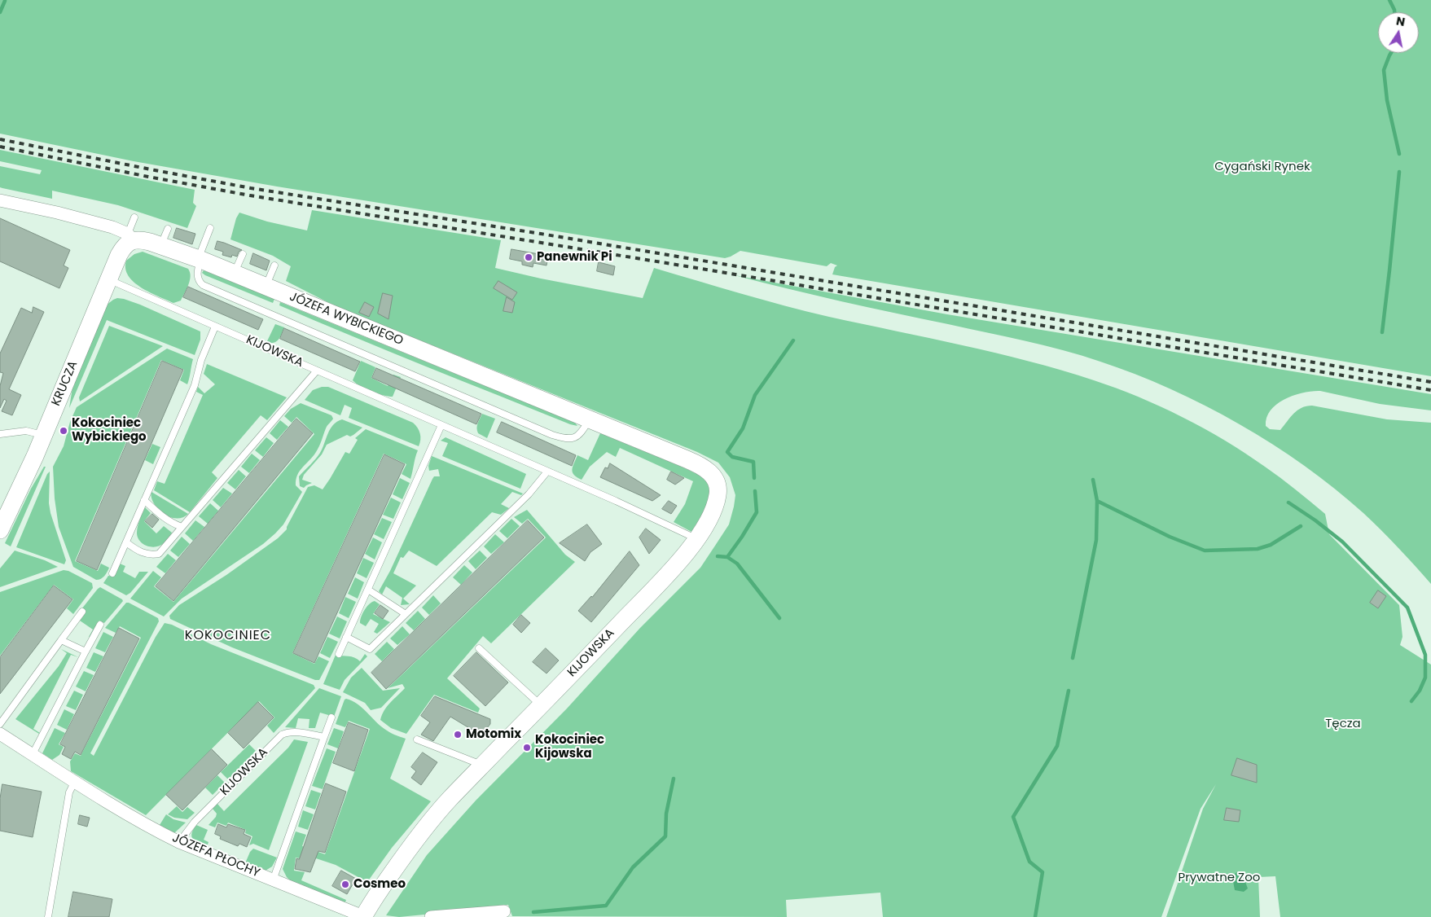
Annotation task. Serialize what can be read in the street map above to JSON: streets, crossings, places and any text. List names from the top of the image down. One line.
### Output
{"streets":{"street":["JÓZEFA WYBICKIEGO","KIJOWSKA","KRUCZA","JÓZEFA PŁOCHY"]},"crossings":[["JÓZEFA WYBICKIEGO","KIJOWSKA"],["JÓZEFA WYBICKIEGO","KRUCZA"],["KIJOWSKA","KRUCZA"],["KIJOWSKA","JÓZEFA PŁOCHY"]],"districts":["KOKOCINIEC"],"parks":["Cygański Rynek","Tęcza","Prywatne Zoo"],"places":["Panewnik Pi","Kokociniec Wybickiego","Motomix","Kokociniec Kijowska","Cosmeo"],"north":"top"}
